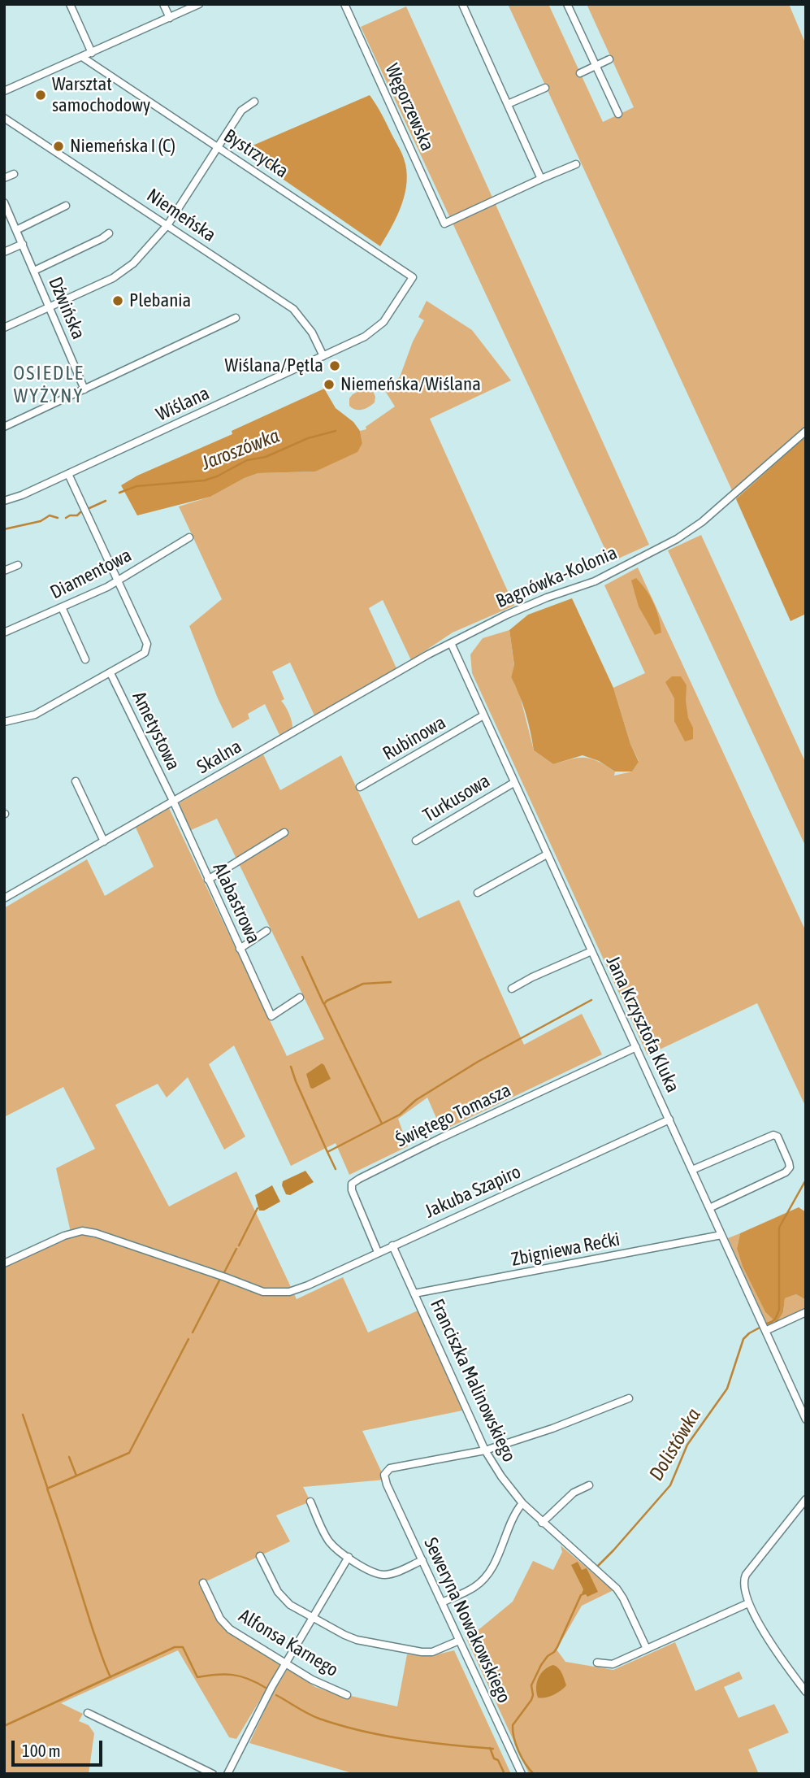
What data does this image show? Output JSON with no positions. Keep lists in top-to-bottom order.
{
  "streets": {
    "street": [
      "Węgorzewska",
      "Bystrzycka",
      "Niemeńska",
      "Dźwińska",
      "Wiślana",
      "Diamentowa",
      "Bagnówka-Kolonia",
      "Ametystowa",
      "Rubinowa",
      "Skalna",
      "Turkusowa",
      "Alabastrowa",
      "Jana Krzysztofa Kluka",
      "Świętego Tomasza",
      "Jakuba Szapiro",
      "Zbigniewa Rećki",
      "Franciszka Malinowskiego",
      "Seweryna Nowakowskiego",
      "Alfonsa Karnego"
    ]
  },
  "crossings": [
    ["Bystrzycka", "Wiślana"],
    ["Niemeńska", "Wiślana"],
    ["Bagnówka-Kolonia", "Skalna"],
    ["Bagnówka-Kolonia", "Jana Krzysztofa Kluka"],
    ["Ametystowa", "Skalna"],
    ["Ametystowa", "Alabastrowa"],
    ["Rubinowa", "Jana Krzysztofa Kluka"],
    ["Skalna", "Alabastrowa"],
    ["Skalna", "Jana Krzysztofa Kluka"],
    ["Turkusowa", "Jana Krzysztofa Kluka"],
    ["Jana Krzysztofa Kluka", "Świętego Tomasza"],
    ["Jana Krzysztofa Kluka", "Jakuba Szapiro"],
    ["Jana Krzysztofa Kluka", "Zbigniewa Rećki"],
    ["Świętego Tomasza", "Jakuba Szapiro"],
    ["Jakuba Szapiro", "Franciszka Malinowskiego"],
    ["Zbigniewa Rećki", "Franciszka Malinowskiego"],
    ["Franciszka Malinowskiego", "Seweryna Nowakowskiego"]
  ],
  "districts": ["OSIEDLE WYŻYNY"],
  "water": ["Jaroszówka", "Dolistówka"],
  "places": [
    "Warsztat samochodowy",
    "Niemeńska I (C)",
    "Plebania",
    "Wiślana/Pętla",
    "Niemeńska/Wiślana"
  ],
  "scale_bar": "100 m"
}
